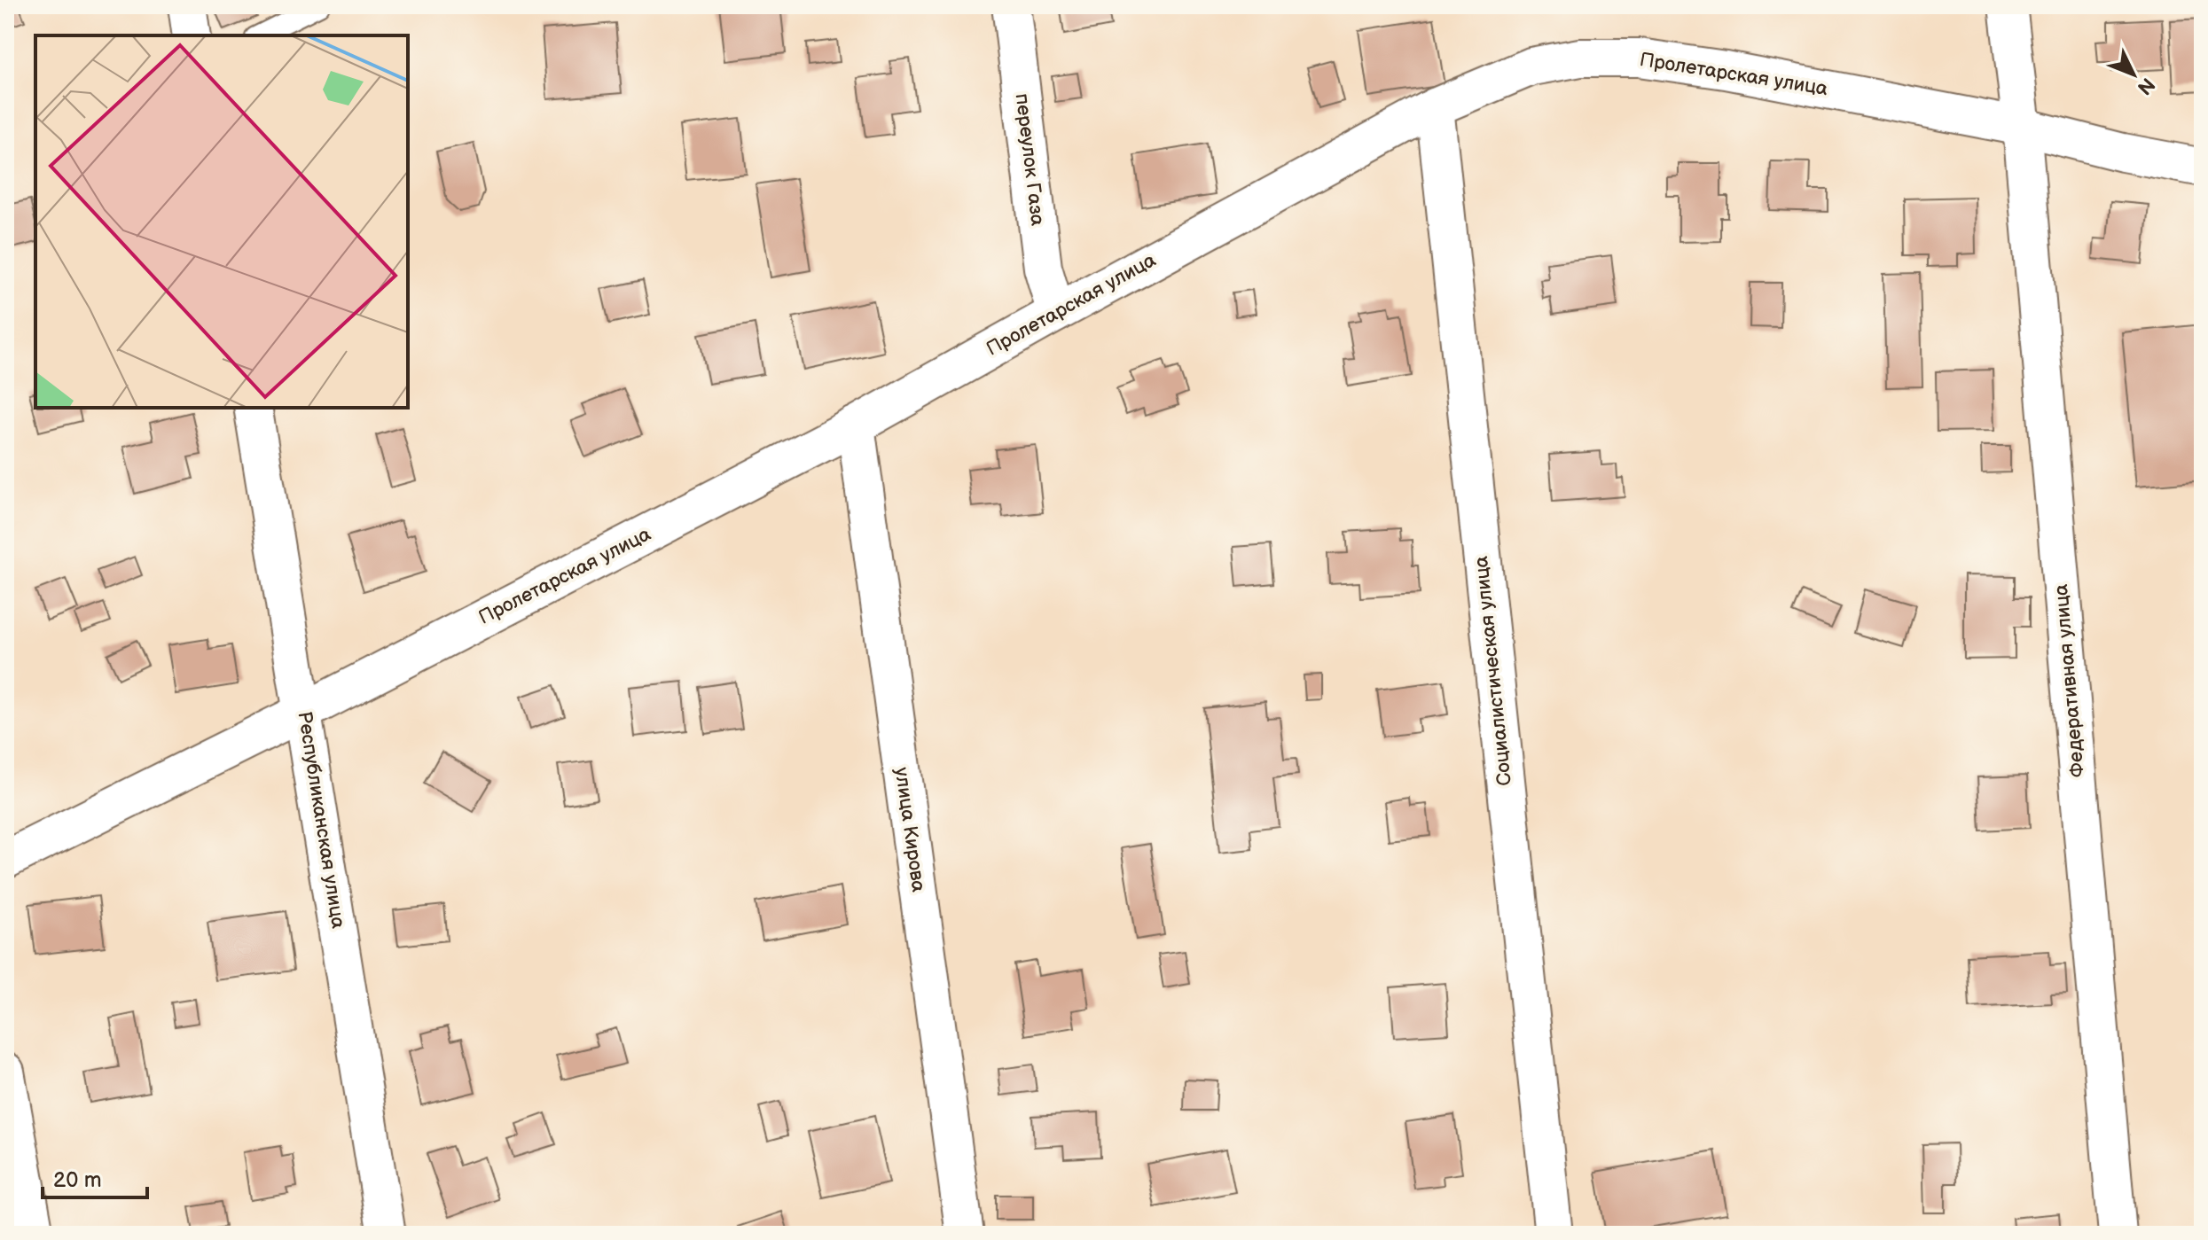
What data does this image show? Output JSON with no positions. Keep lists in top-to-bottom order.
{
  "streets": {
    "street": [
      "Пролетарская улица",
      "переулок Газа",
      "Социалистическая улица",
      "Федеративная улица",
      "Республиканская улица",
      "улица Кирова"
    ]
  },
  "crossings": [
    ["Пролетарская улица", "переулок Газа"],
    ["Пролетарская улица", "Социалистическая улица"],
    ["Пролетарская улица", "Федеративная улица"],
    ["Пролетарская улица", "Республиканская улица"],
    ["Пролетарская улица", "улица Кирова"]
  ],
  "scale_bar": "20 m",
  "north": "bottom right"
}
